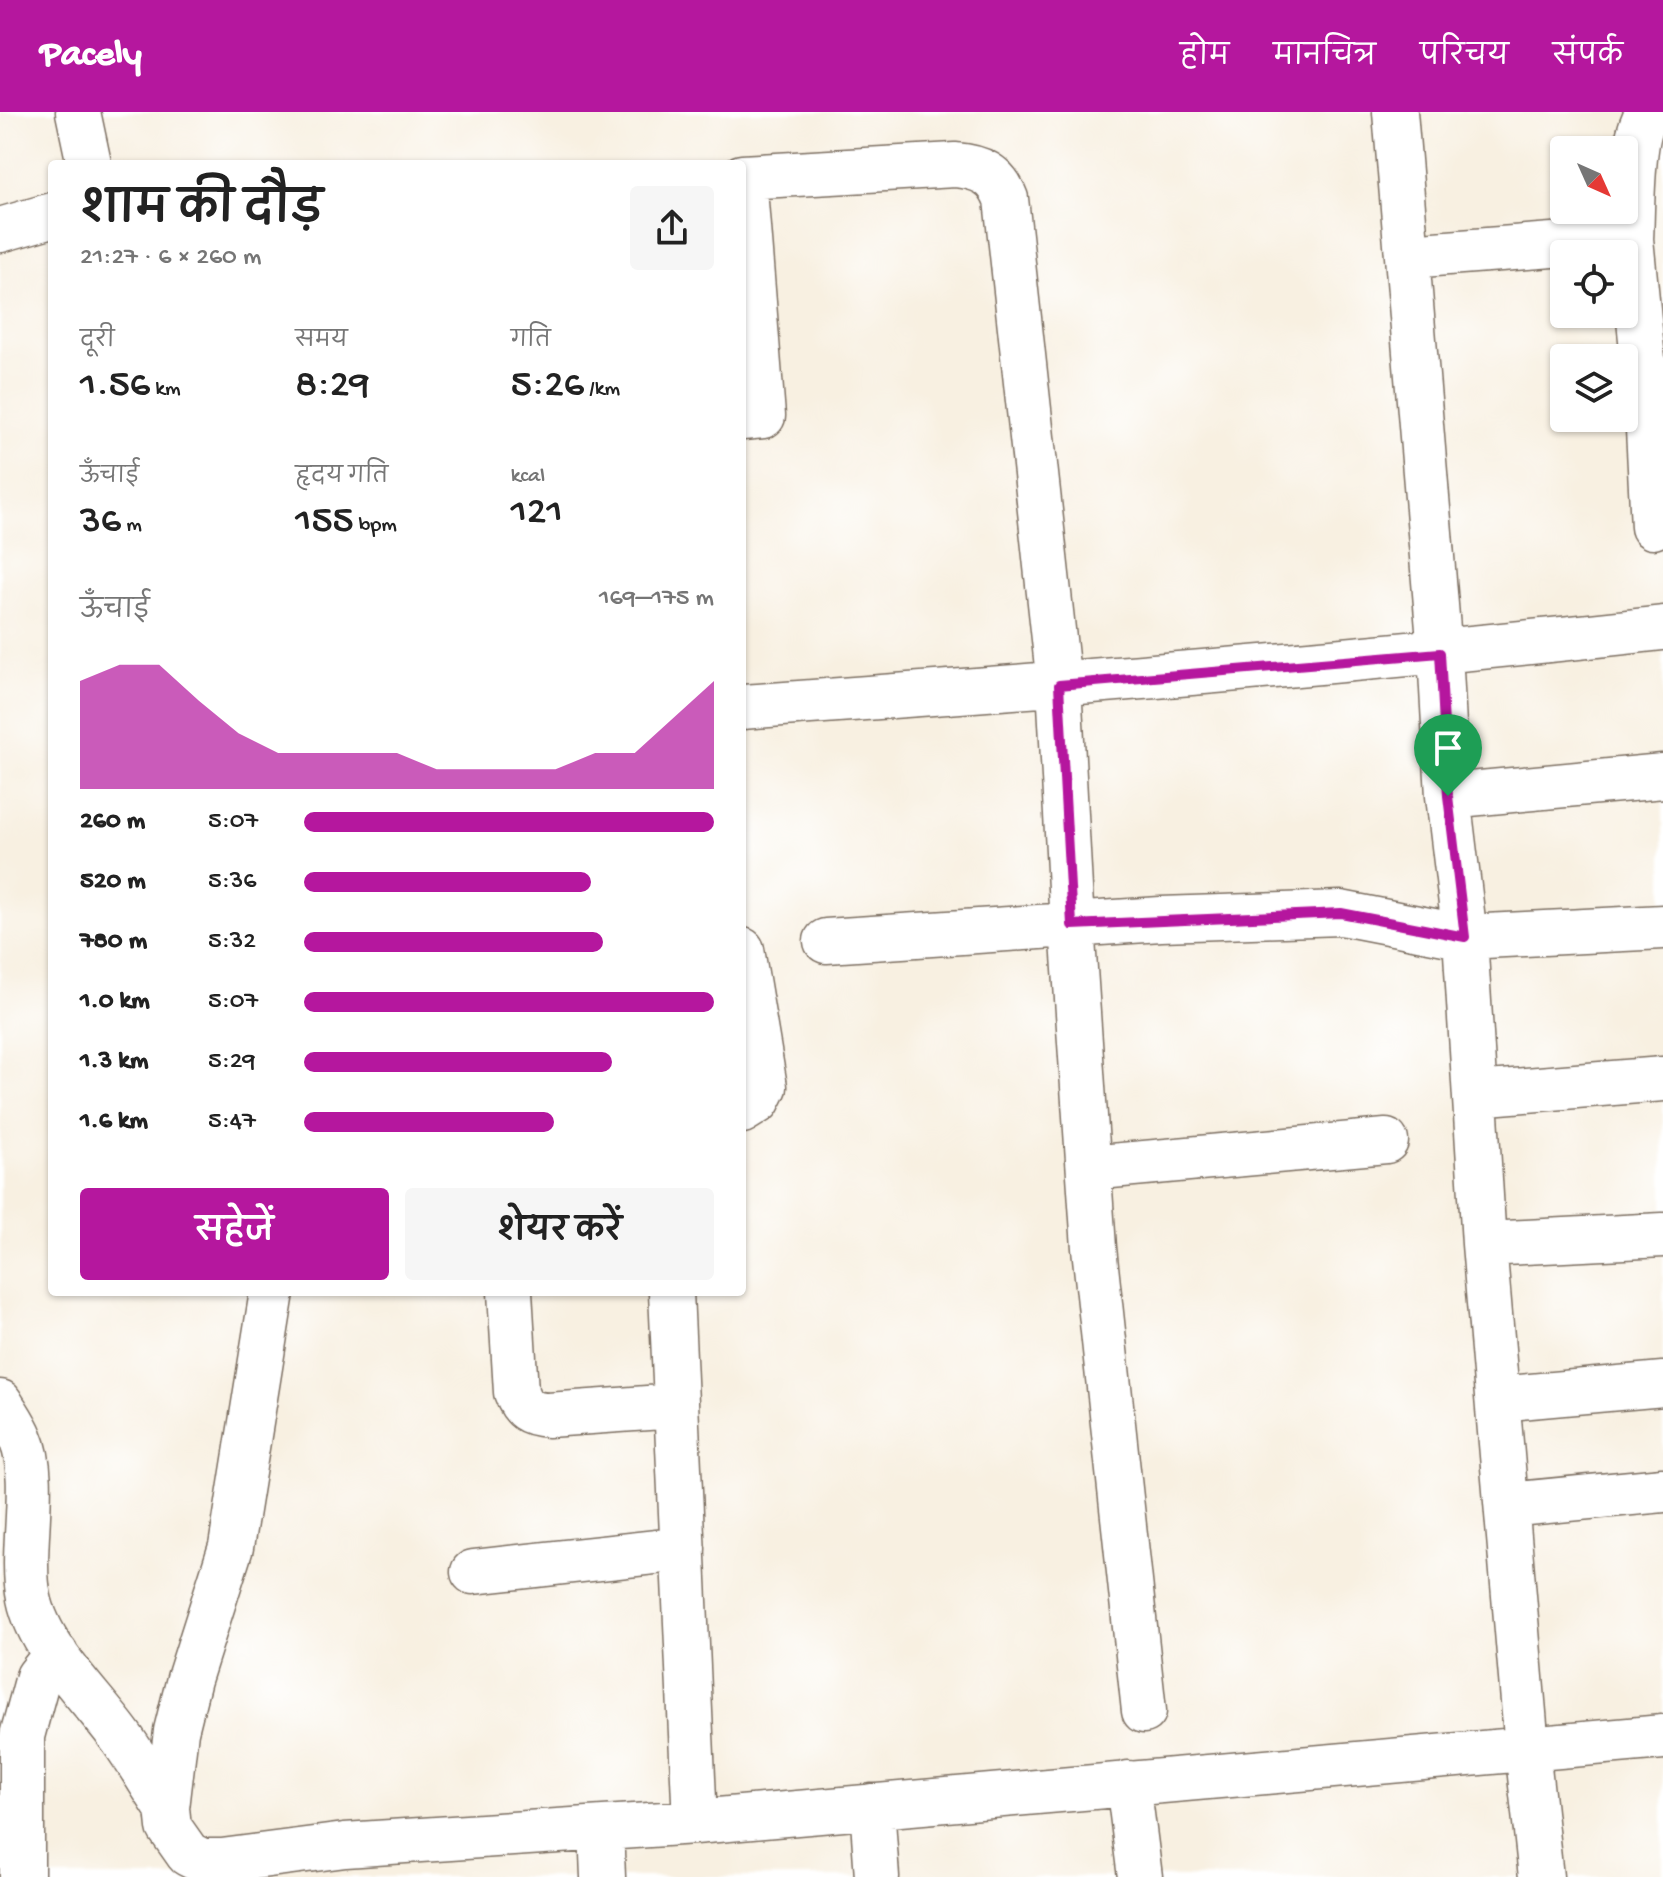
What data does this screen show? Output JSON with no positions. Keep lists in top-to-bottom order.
{
  "north": "bottom right",
  "page": {
    "header": "Pacely",
    "nav": [
      "होम",
      "मानचित्र",
      "परिचय",
      "संपर्क"
    ],
    "heading": ["शाम की दौड़", "21:27 · 6 × 260 m"],
    "stats": [
      ["दूरी", "1.56 km"],
      ["समय", "8:29"],
      ["गति", "5:26 /km"],
      ["ऊँचाई", "36 m"],
      ["हृदय गति", "155 bpm"],
      ["kcal", "121"]
    ],
    "chart": ["ऊँचाई", "169–175 m"],
    "list": [
      {
        "name": "260 m",
        "note": "5:07"
      },
      {
        "name": "520 m",
        "note": "5:36"
      },
      {
        "name": "780 m",
        "note": "5:32"
      },
      {
        "name": "1.0 km",
        "note": "5:07"
      },
      {
        "name": "1.3 km",
        "note": "5:29"
      },
      {
        "name": "1.6 km",
        "note": "5:47"
      }
    ],
    "buttons": ["सहेजें", "शेयर करें"]
  }
}
